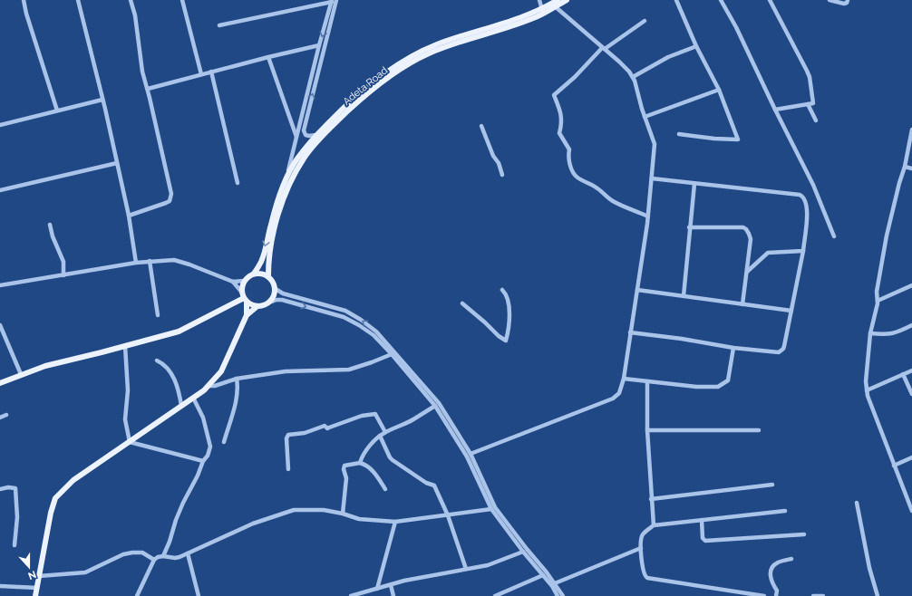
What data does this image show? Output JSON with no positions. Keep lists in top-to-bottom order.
{
  "streets": {
    "main road": ["Adeta Road"]
  },
  "north": "bottom"
}
